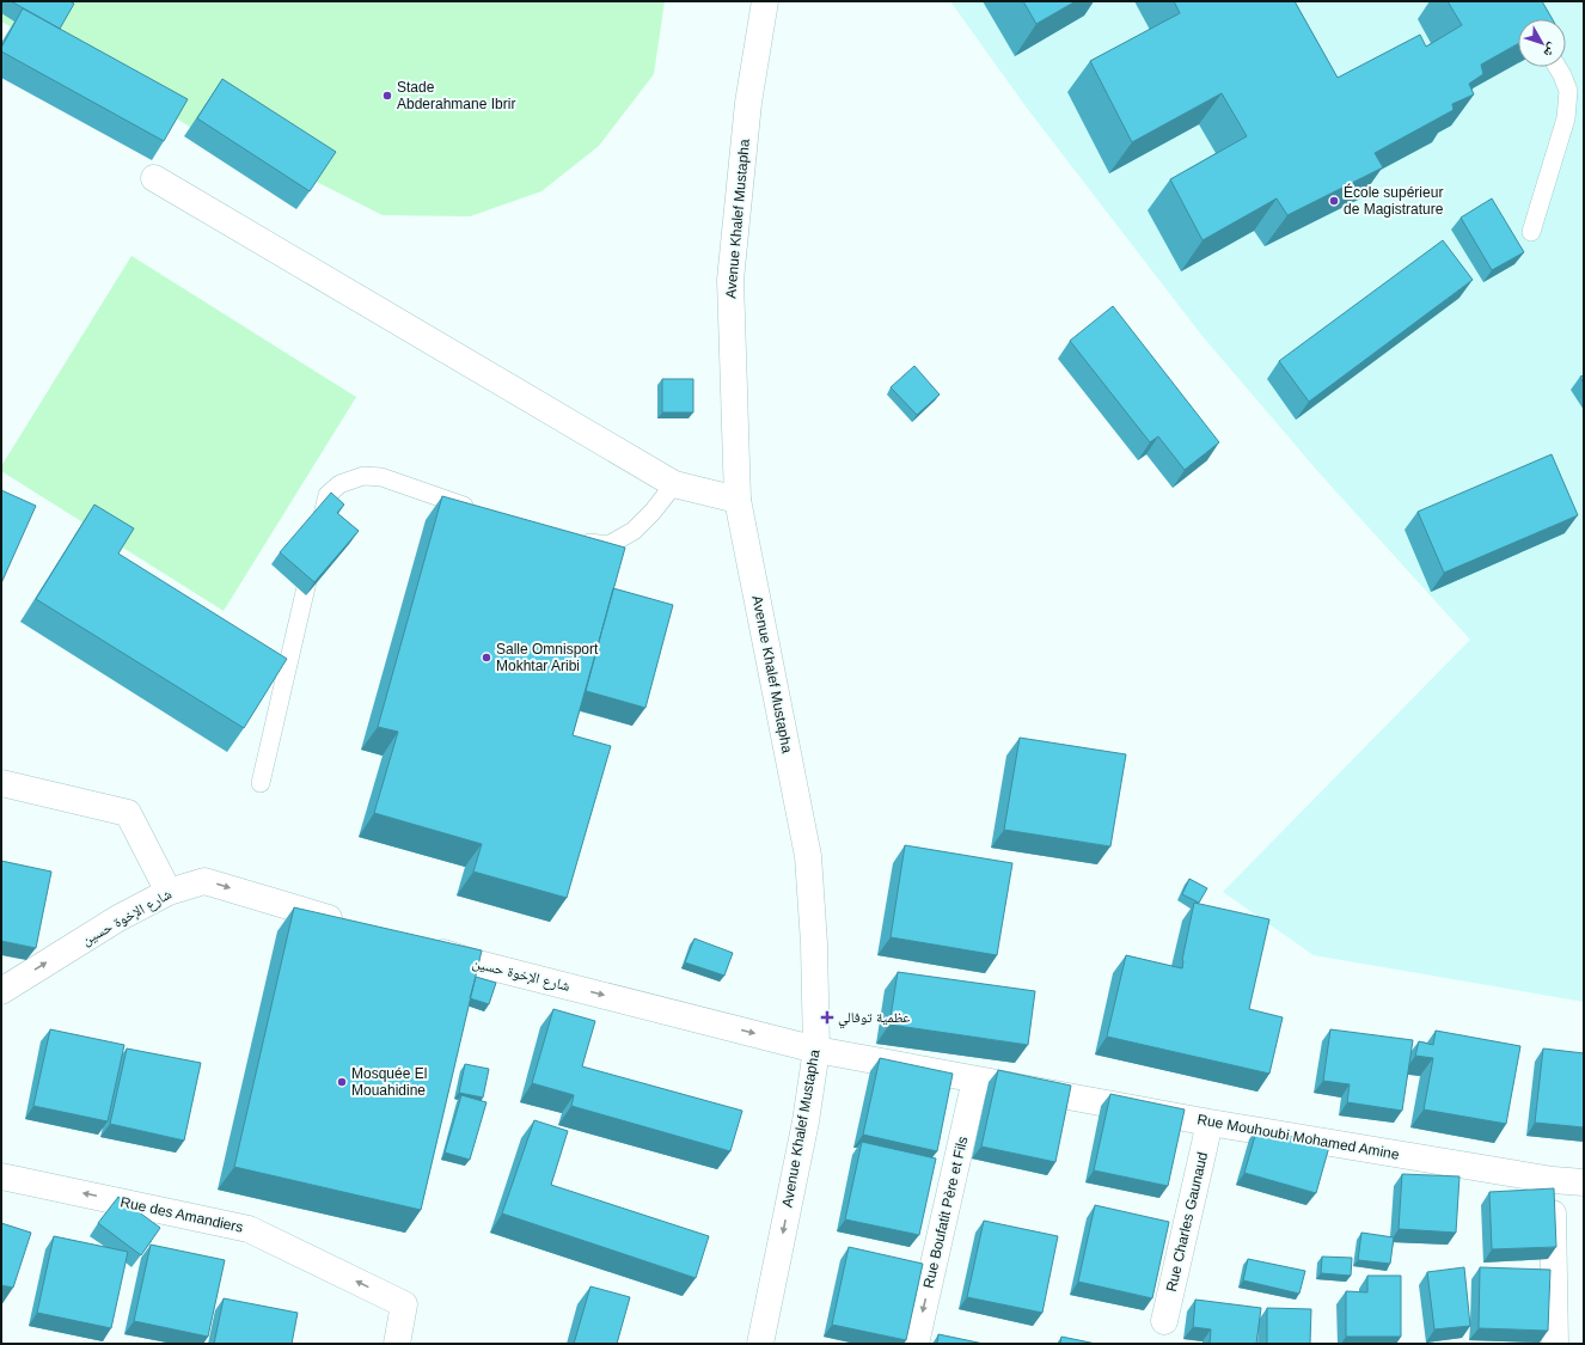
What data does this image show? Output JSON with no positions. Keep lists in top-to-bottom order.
{
  "streets": {
    "street": [
      "Avenue Khalef Mustapha",
      "شارع الإخوة حسين",
      "Rue Mouhoubi Mohamed Amine",
      "Rue Boufatit Père et Fils",
      "Rue des Amandiers",
      "Rue Charles Gaunaud"
    ]
  },
  "crossings": [
    ["Avenue Khalef Mustapha", "شارع الإخوة حسين"],
    ["Avenue Khalef Mustapha", "Rue Mouhoubi Mohamed Amine"],
    ["شارع الإخوة حسين", "Rue Mouhoubi Mohamed Amine"],
    ["Rue Mouhoubi Mohamed Amine", "Rue Boufatit Père et Fils"],
    ["Rue Mouhoubi Mohamed Amine", "Rue Charles Gaunaud"]
  ],
  "one_way": ["شارع الإخوة حسين", "Rue Boufatit Père et Fils", "Rue des Amandiers"],
  "places": {
    "other": [
      "Stade Abderahmane Ibrir",
      "École supérieur de Magistrature",
      "Salle Omnisport Mokhtar Aribi",
      "Mosquée El Mouahidine"
    ],
    "health": ["عظمية توفالي"]
  },
  "north": "bottom right"
}
